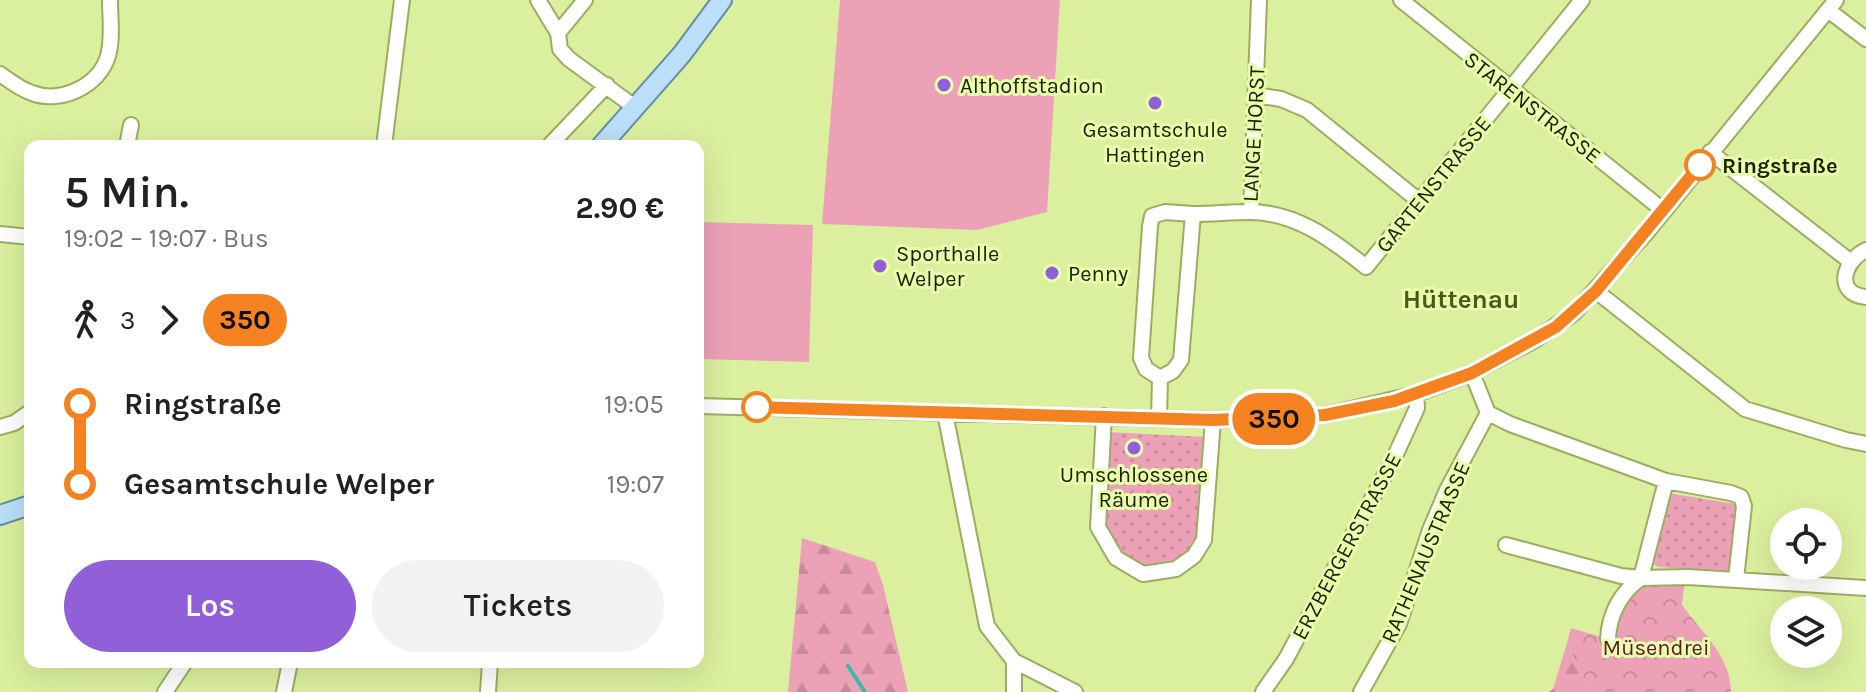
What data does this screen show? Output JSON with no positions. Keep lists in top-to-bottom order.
{
  "streets": {
    "street": [
      "STARENSTRASSE",
      "LANGE HORST",
      "GARTENSTRASSE",
      "ERZBERGERSTRASSE",
      "RATHENAUSTRASSE"
    ]
  },
  "crossings": [
    ["STARENSTRASSE", "GARTENSTRASSE"],
    ["LANGE HORST", "GARTENSTRASSE"]
  ],
  "districts": ["Hüttenau"],
  "parks": ["Müsendrei"],
  "places": [
    "Althoffstadion",
    "Gesamtschule Hattingen",
    "Ringstraße",
    "Sporthalle Welper",
    "Penny",
    "Umschlossene Räume"
  ],
  "lines": ["bus line 350"],
  "page": {
    "on_map": "350",
    "heading": ["5 Min.", "19:02 – 19:07 · Bus", "2.90 €"],
    "legs": ["3", "350"],
    "list": [
      {
        "name": "Ringstraße",
        "value": "19:05"
      },
      {
        "name": "Gesamtschule Welper",
        "value": "19:07"
      }
    ],
    "buttons": ["Los", "Tickets"]
  }
}
